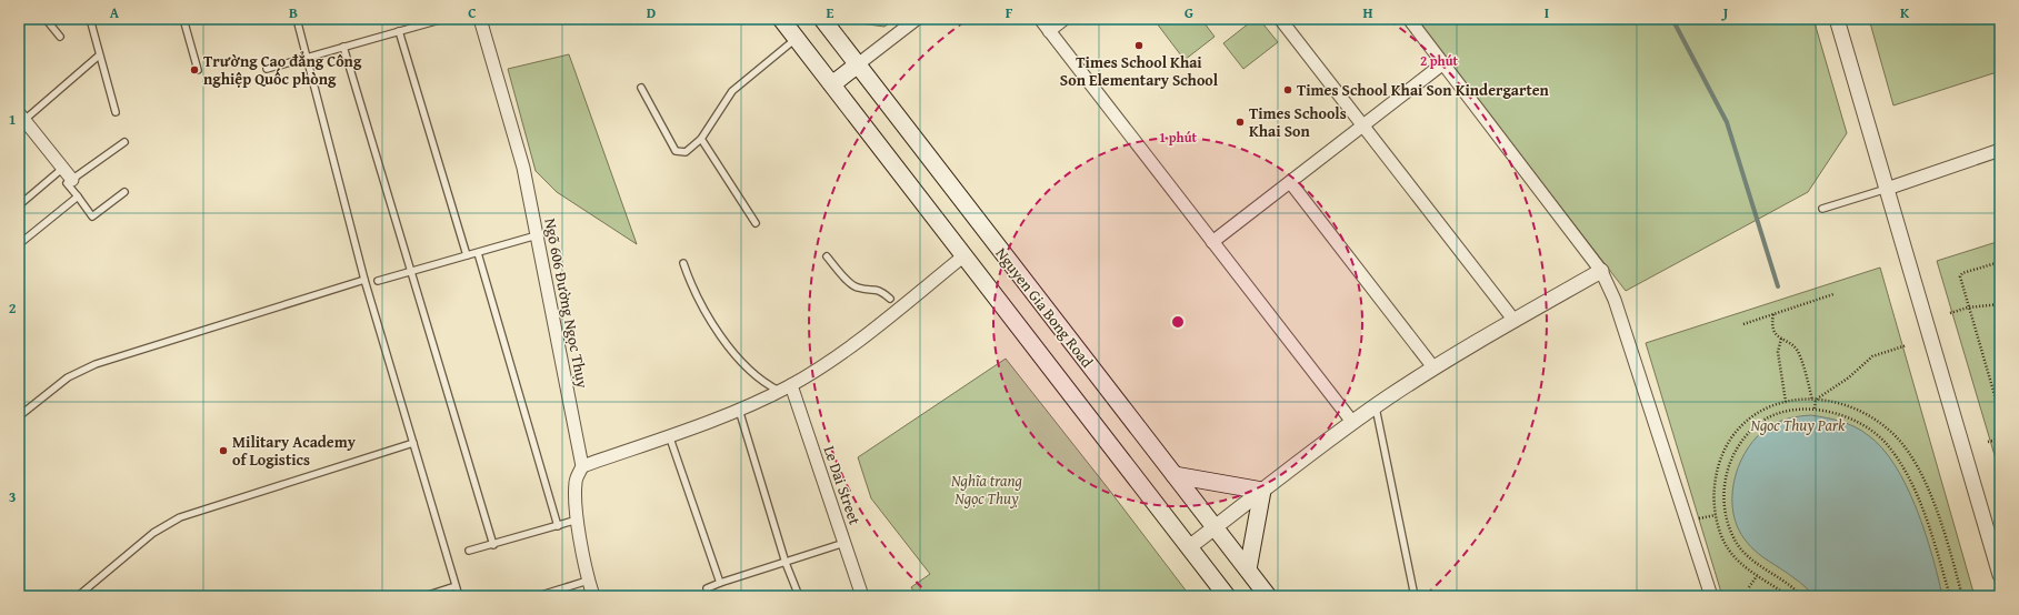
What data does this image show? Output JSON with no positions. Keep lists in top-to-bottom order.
{
  "streets": {
    "main road": ["Nguyen Gia Bong Road"],
    "street": ["Ngõ 606 Đường Ngọc Thụy", "Le Dai Street"]
  },
  "parks": ["Ngoc Thuy Park", "Nghĩa trang Ngọc Thuỵ"],
  "places": [
    "Times School Khai Son Elementary School",
    "Trường Cao đẳng Công nghiệp Quốc phòng",
    "Times School Khai Son Kindergarten",
    "Times Schools Khai Son",
    "Military Academy of Logistics"
  ],
  "grid": {
    "columns": [
      "A",
      "B",
      "C",
      "D",
      "E",
      "F",
      "G",
      "H",
      "I",
      "J",
      "K"
    ],
    "rows": ["1", "2", "3"]
  },
  "rings": ["2 phút", "1 phút"]
}
